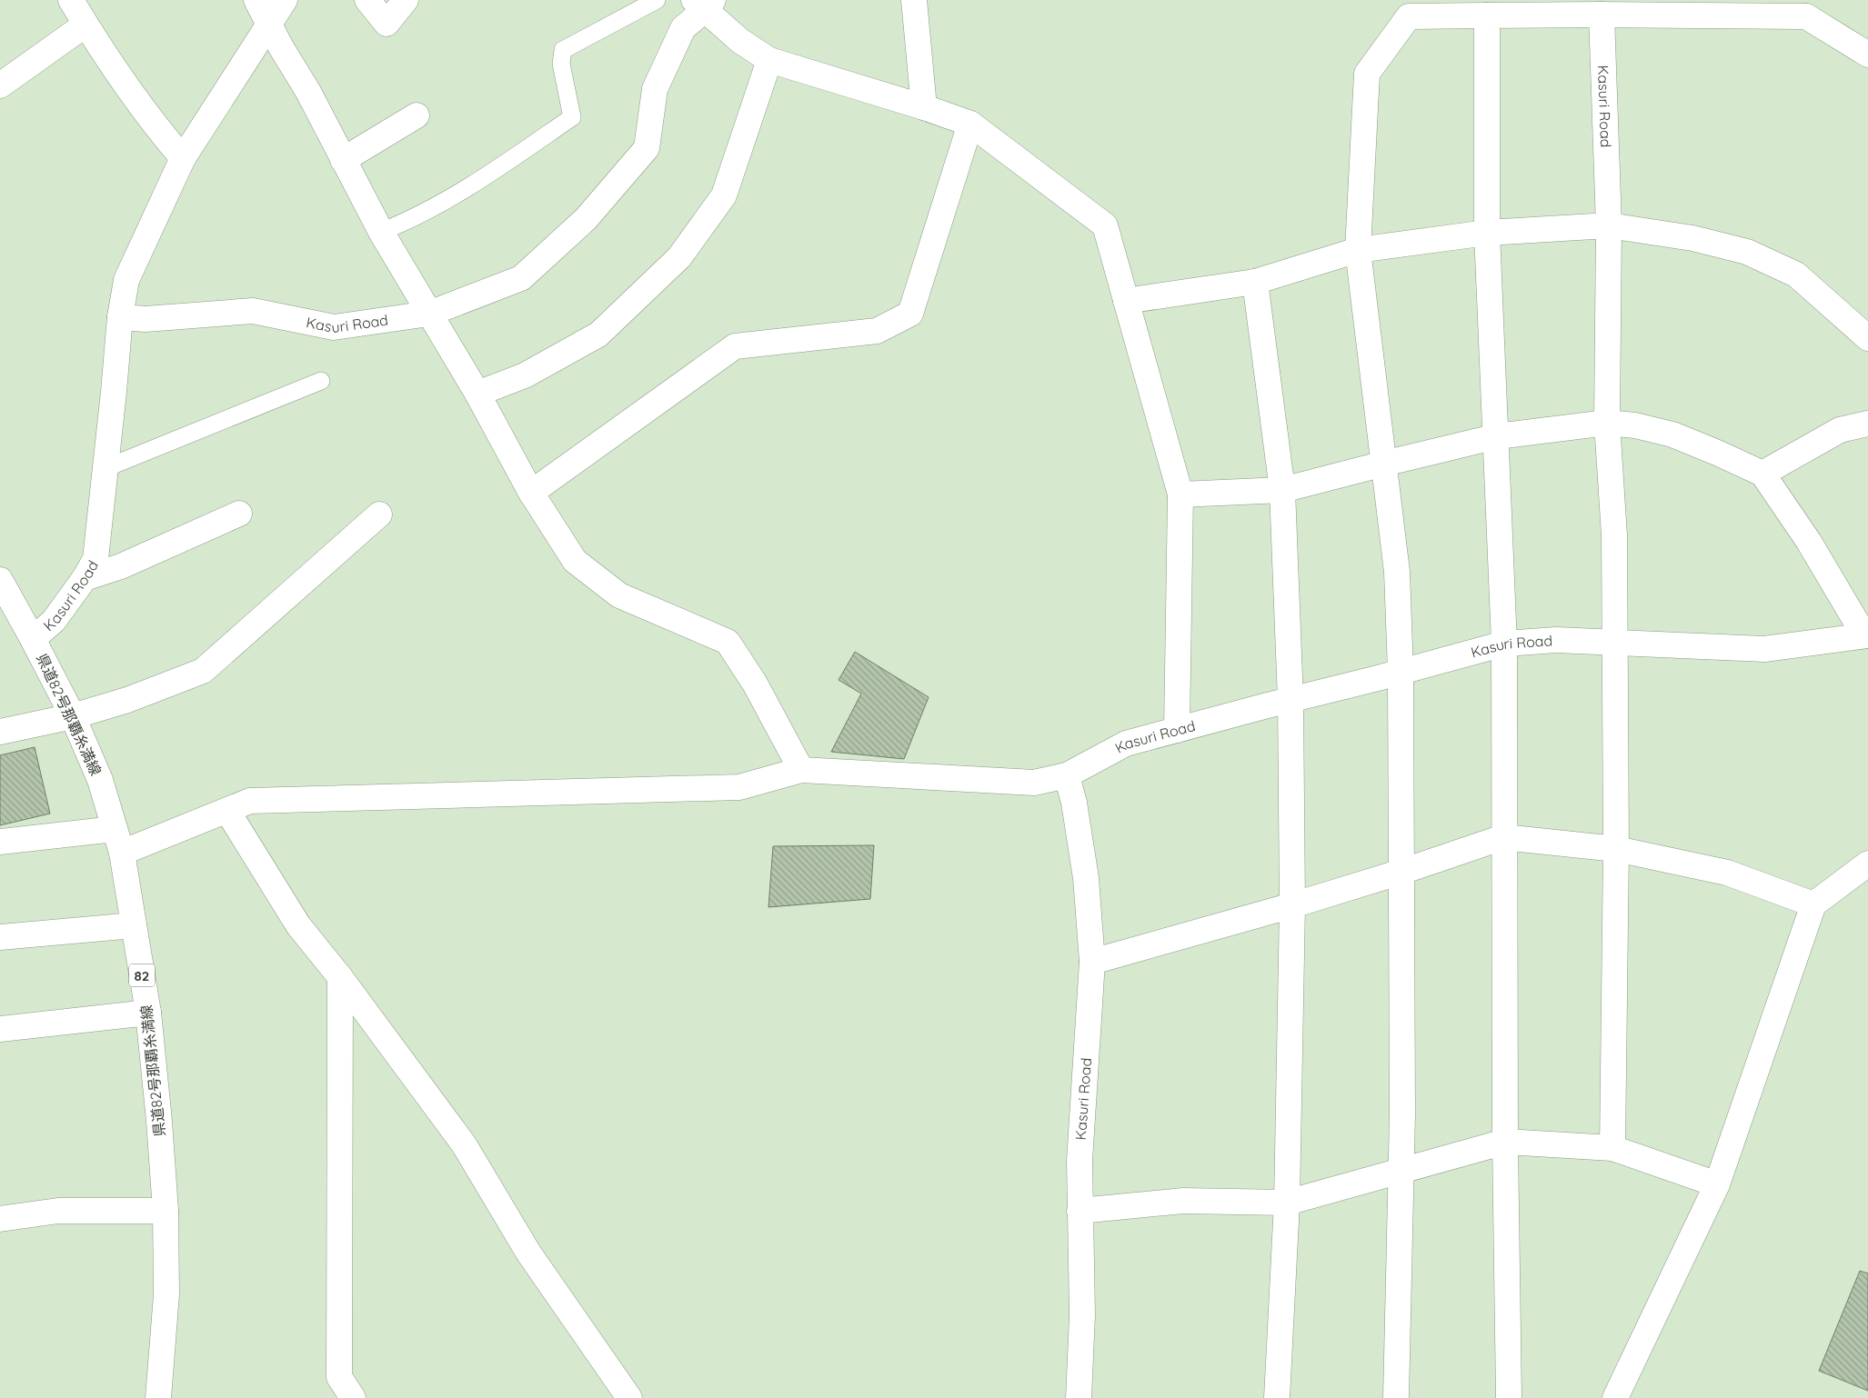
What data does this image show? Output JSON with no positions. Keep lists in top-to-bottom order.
{
  "streets": {
    "street": ["Kasuri Road", "県道82号那覇糸満線", "82"]
  },
  "crossings": [
    ["Kasuri Road", "県道82号那覇糸満線"]
  ]
}
